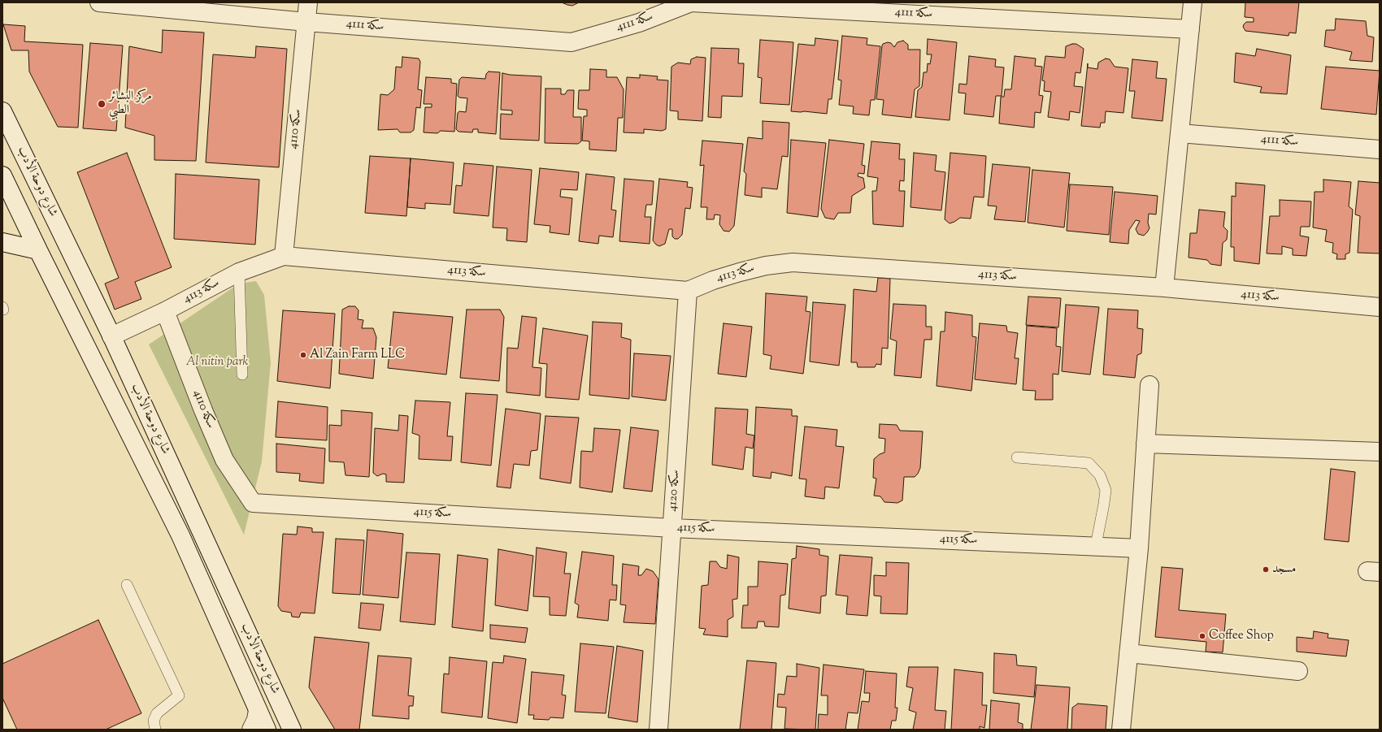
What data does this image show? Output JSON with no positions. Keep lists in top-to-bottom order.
{
  "streets": {
    "street": [
      "سكة 4111",
      "سكة 4110",
      "شارع دوحة الأدب",
      "سكة 4113",
      "سكة 4120",
      "سكة 4115"
    ]
  },
  "crossings": [
    ["سكة 4111", "سكة 4110"],
    ["سكة 4110", "سكة 4113"],
    ["سكة 4110", "سكة 4115"],
    ["شارع دوحة الأدب", "سكة 4113"],
    ["سكة 4113", "سكة 4120"],
    ["سكة 4120", "سكة 4115"]
  ],
  "parks": ["Al nitin park"],
  "places": [
    "مركز البشائر الطبي",
    "Al Zain Farm LLC",
    "مسجد",
    "Coffee Shop"
  ]
}
